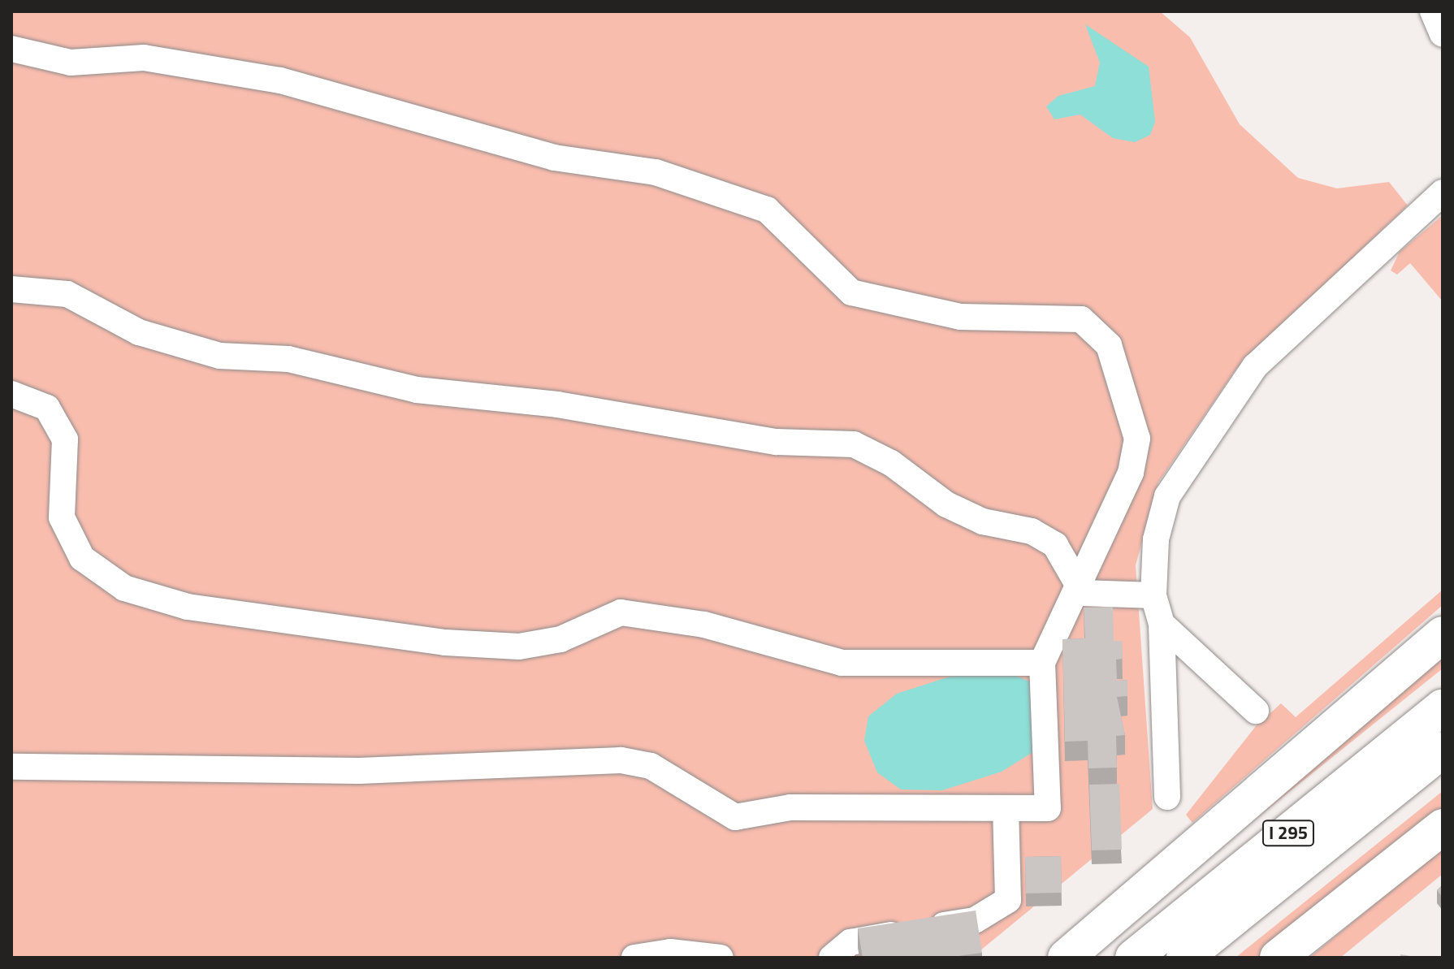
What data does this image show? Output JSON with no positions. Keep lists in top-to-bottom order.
{
  "streets": {
    "highway": ["I 295"]
  }
}
